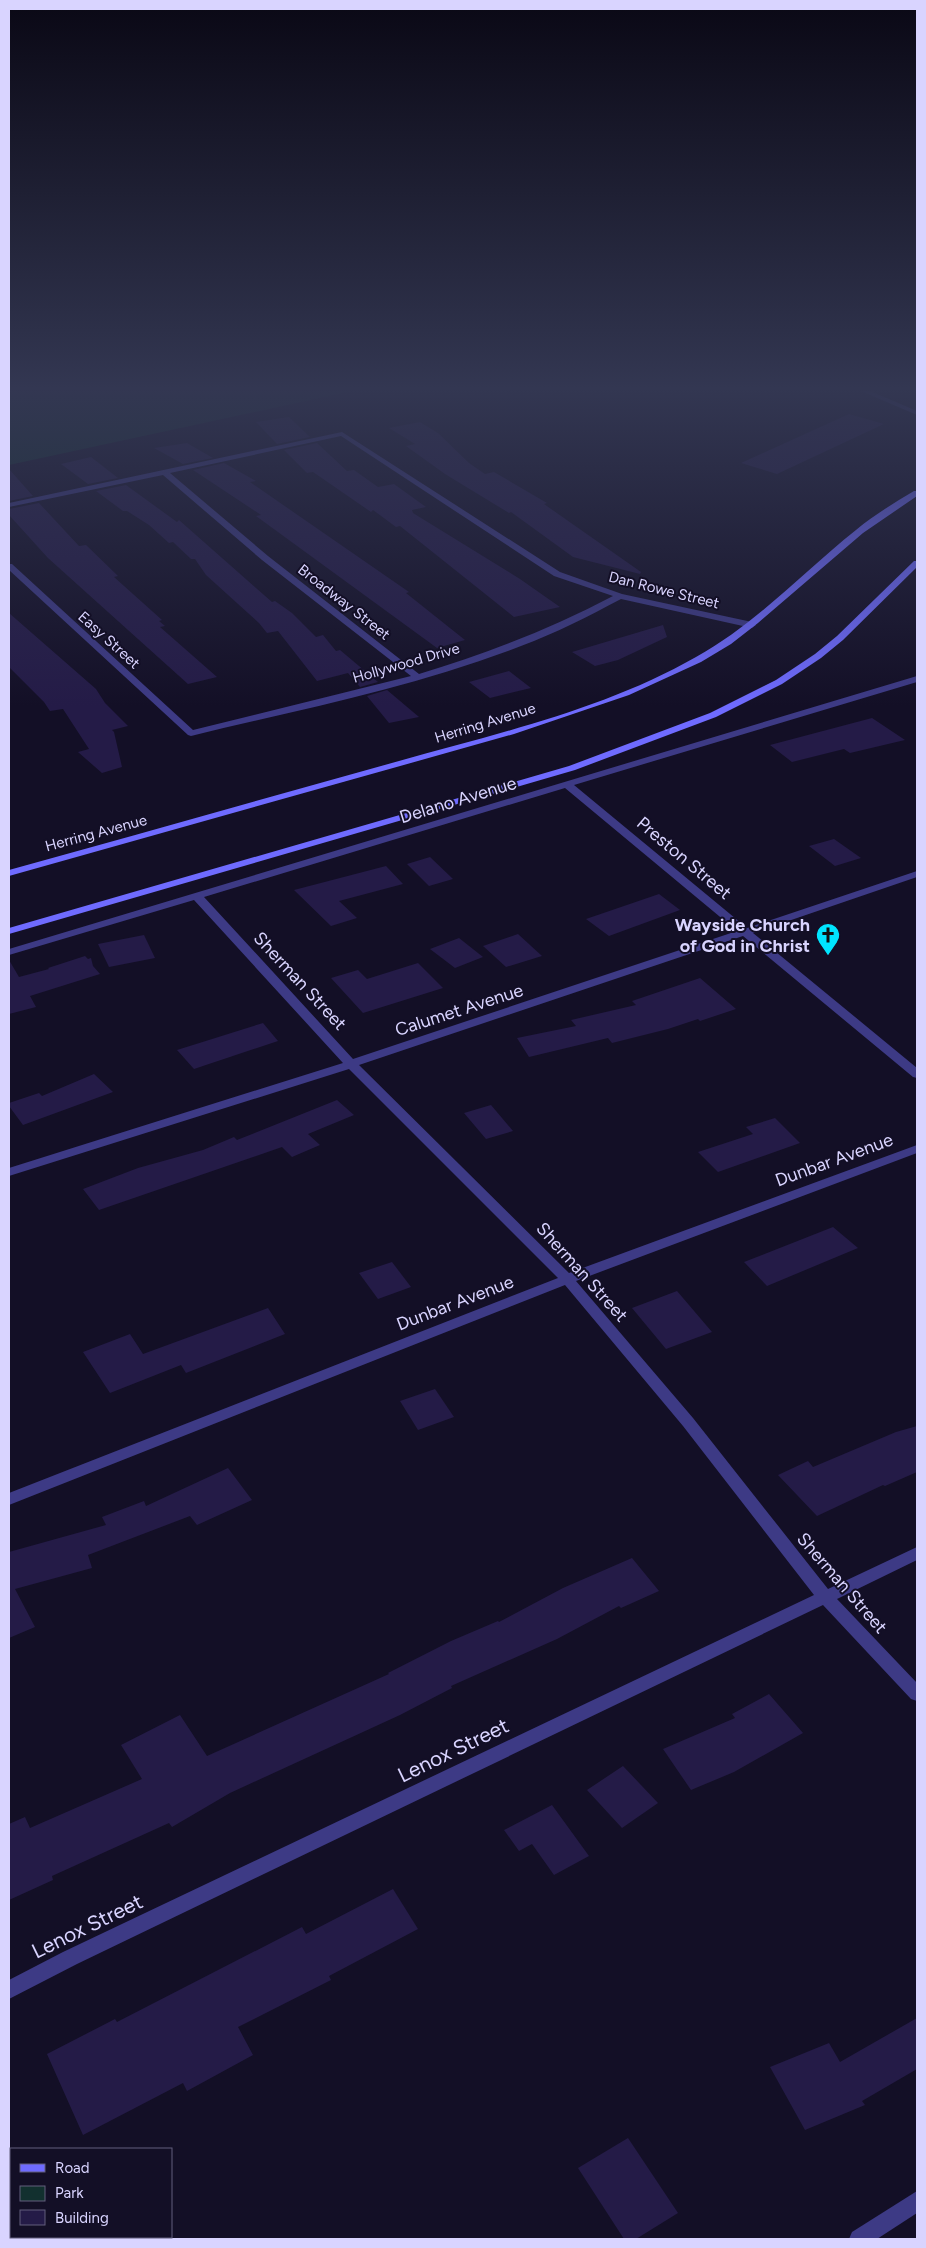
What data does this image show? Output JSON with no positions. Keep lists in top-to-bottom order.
{
  "streets": {
    "main road": ["Herring Avenue"],
    "street": [
      "Dan Rowe Street",
      "Broadway Street",
      "Easy Street",
      "Hollywood Drive",
      "Delano Avenue",
      "Preston Street",
      "Sherman Street",
      "Calumet Avenue",
      "Dunbar Avenue",
      "Lenox Street"
    ]
  },
  "crossings": [
    ["Dan Rowe Street", "Hollywood Drive"],
    ["Dan Rowe Street", "Herring Avenue"],
    ["Broadway Street", "Hollywood Drive"],
    ["Easy Street", "Hollywood Drive"],
    ["Delano Avenue", "Preston Street"],
    ["Delano Avenue", "Sherman Street"],
    ["Preston Street", "Calumet Avenue"],
    ["Sherman Street", "Calumet Avenue"],
    ["Sherman Street", "Dunbar Avenue"],
    ["Sherman Street", "Lenox Street"]
  ],
  "places": {
    "church": ["Wayside Church of God in Christ"]
  },
  "legend": ["Road", "Park", "Building"]
}
